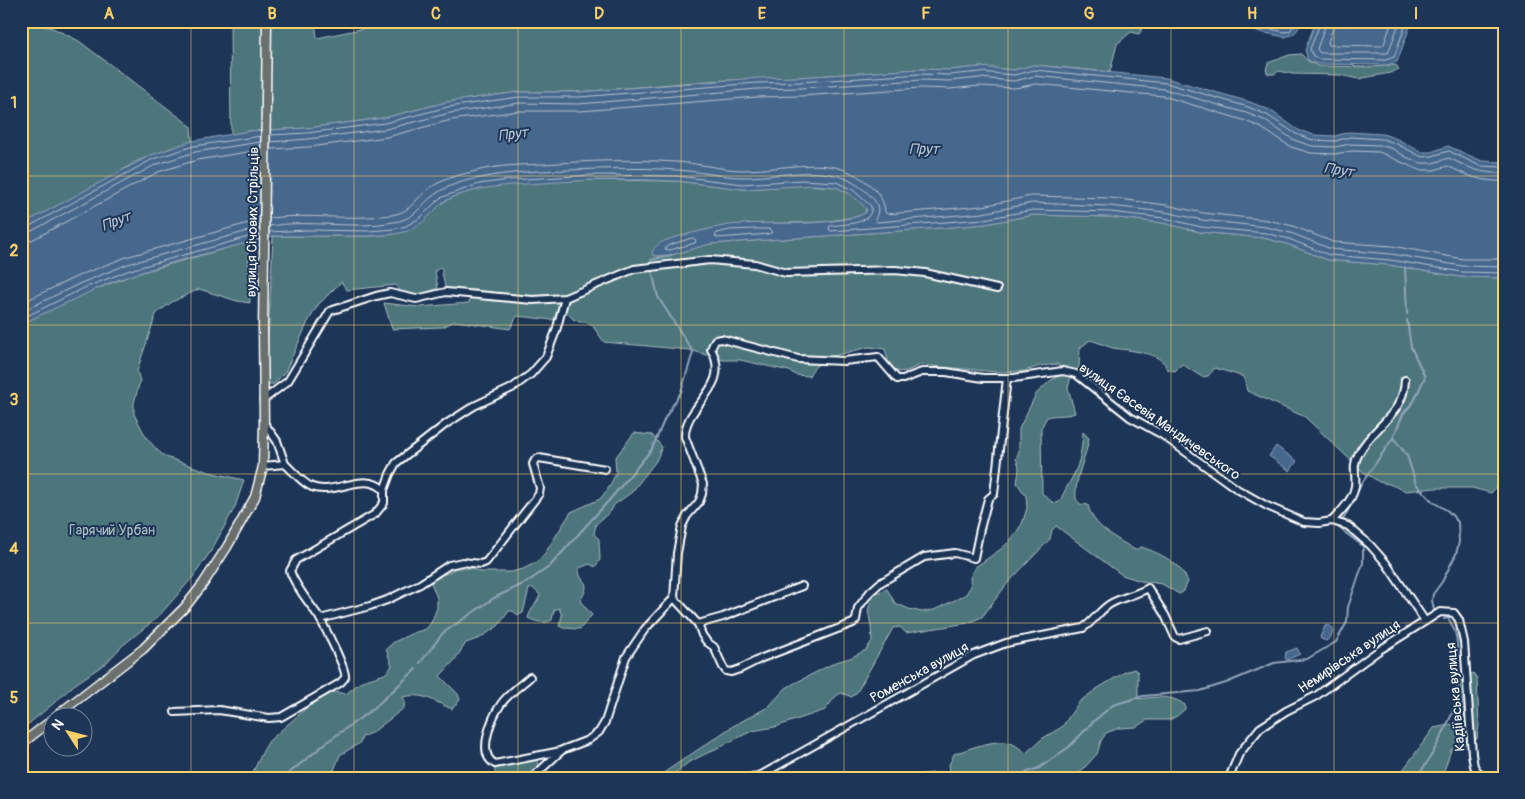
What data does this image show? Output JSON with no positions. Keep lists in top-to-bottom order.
{
  "streets": {
    "main road": ["вулиця Січових Стрільців"],
    "street": [
      "вулиця Євсевія Мандичевського",
      "Немирівська вулиця",
      "Роменська вулиця",
      "Кадіївська вулиця"
    ]
  },
  "crossings": [
    ["вулиця Євсевія Мандичевського", "Немирівська вулиця"],
    ["Немирівська вулиця", "Кадіївська вулиця"]
  ],
  "water": ["Прут"],
  "parks": ["Гарячий Урбан"],
  "north": "top left",
  "grid": {
    "columns": [
      "A",
      "B",
      "C",
      "D",
      "E",
      "F",
      "G",
      "H",
      "I"
    ],
    "rows": [
      "1",
      "2",
      "3",
      "4",
      "5"
    ]
  }
}
